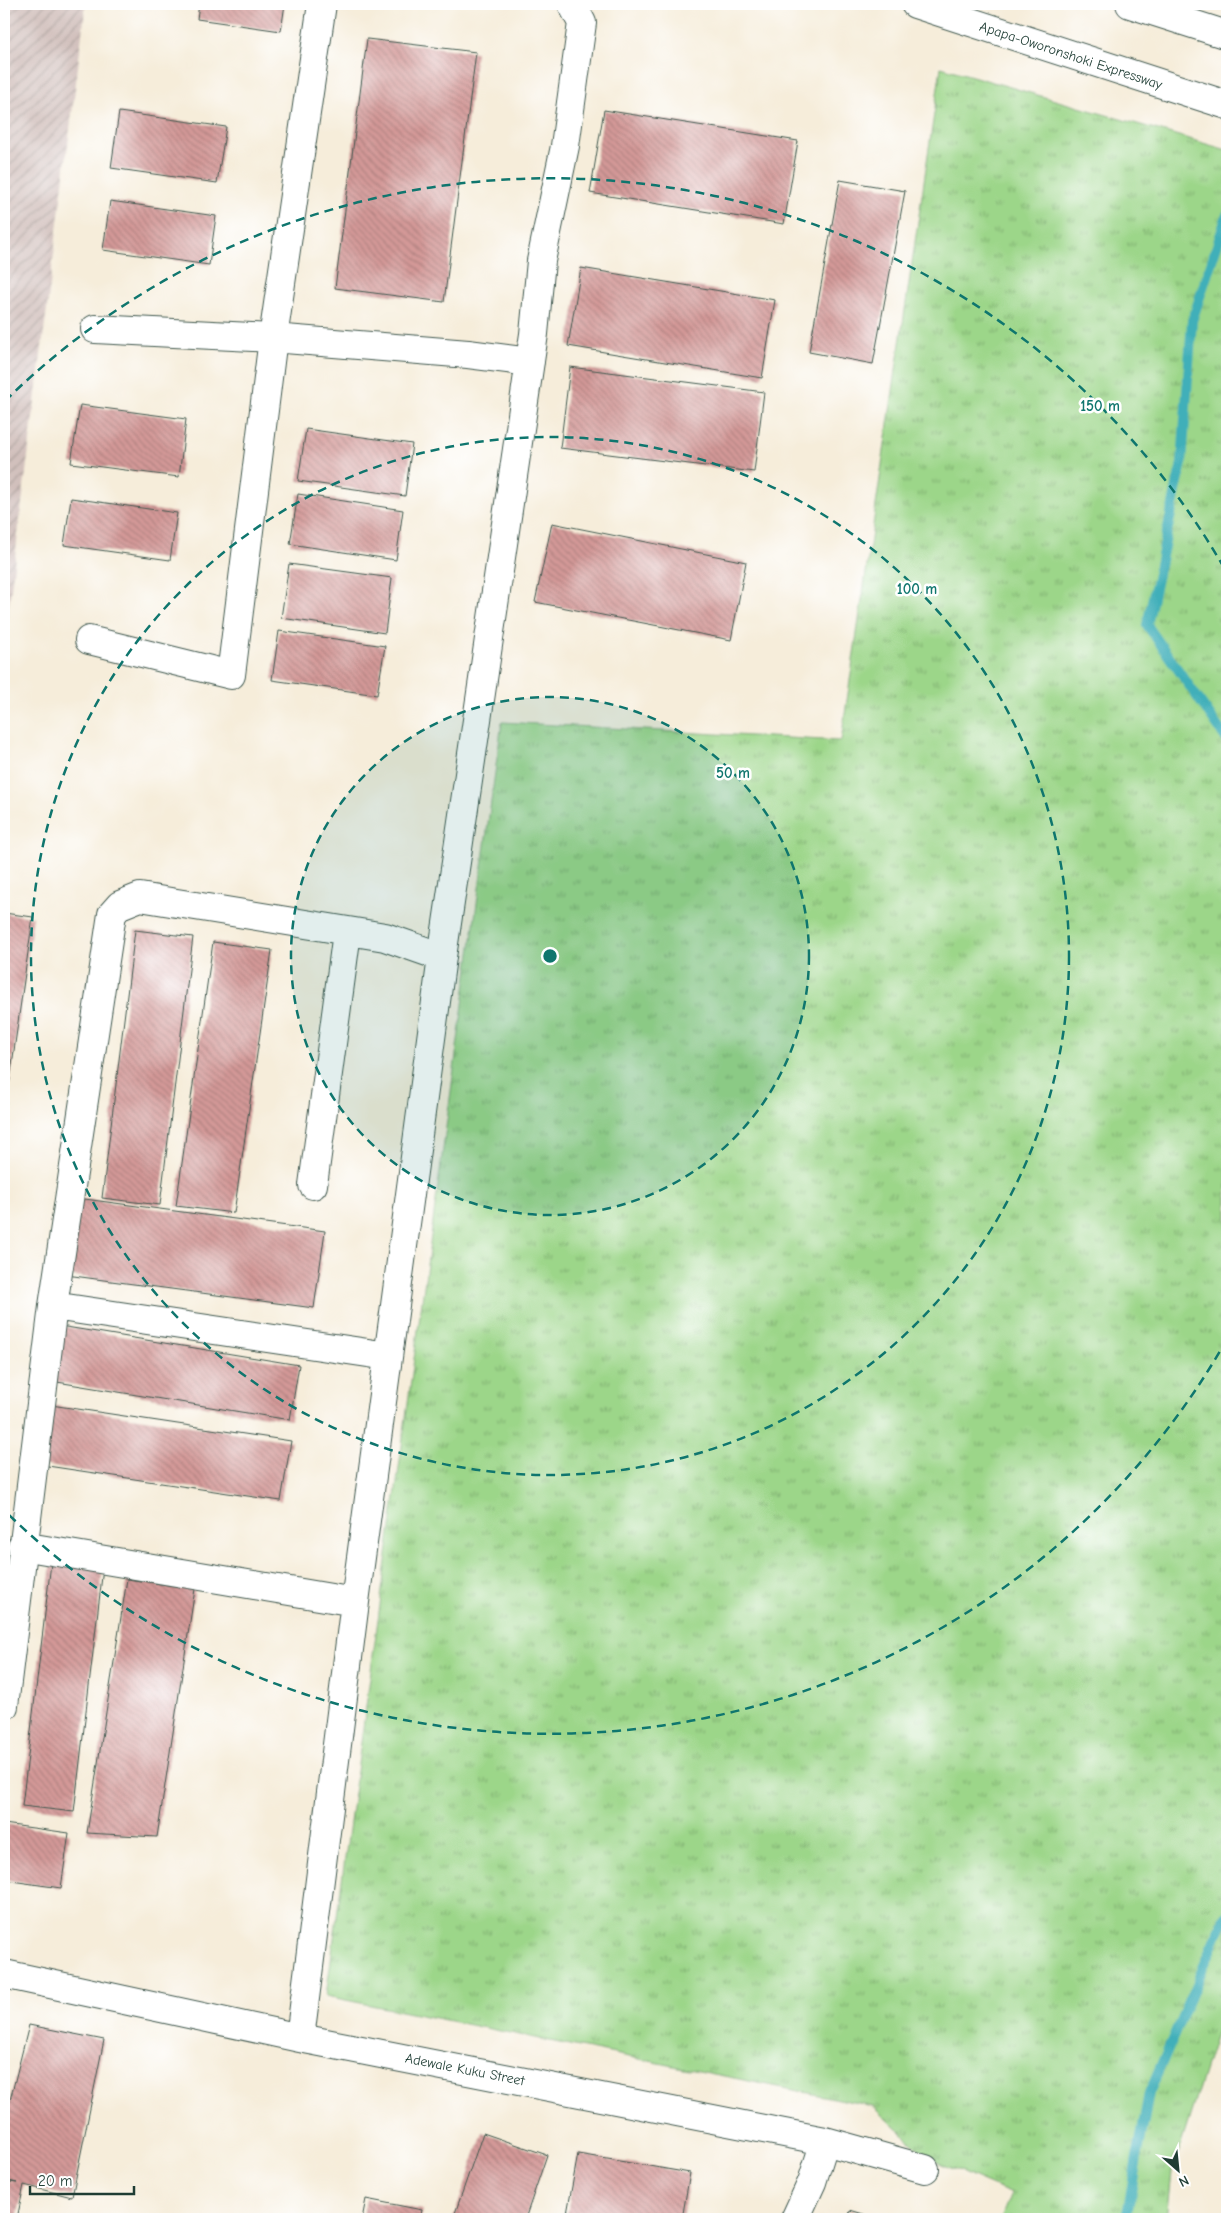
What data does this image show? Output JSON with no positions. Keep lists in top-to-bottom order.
{
  "streets": {
    "main road": ["Apapa-Oworonshoki Expressway", "Adewale Kuku Street"]
  },
  "scale_bar": "20 m",
  "north": "bottom right",
  "rings": ["150 m", "100 m", "50 m"]
}
